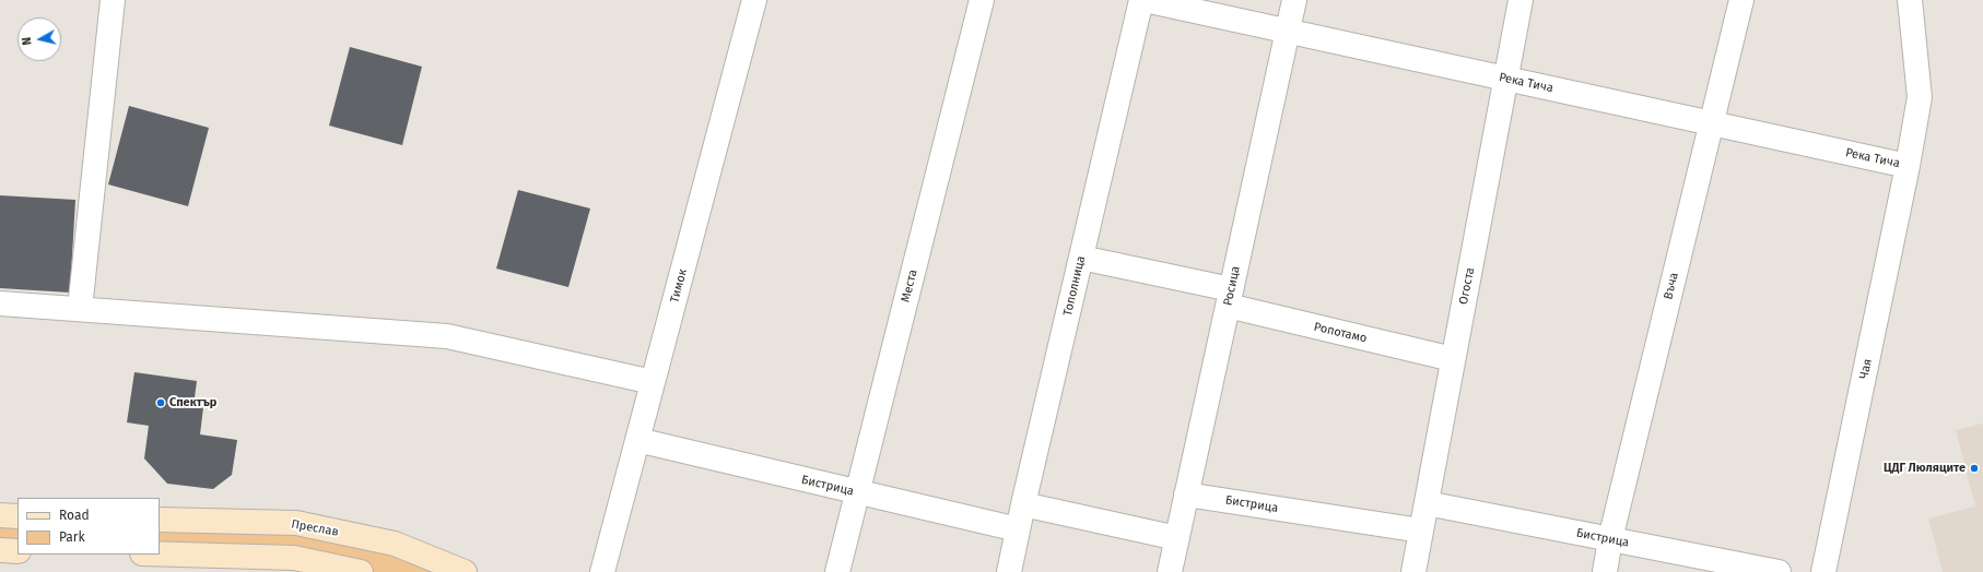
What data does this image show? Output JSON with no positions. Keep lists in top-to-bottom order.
{
  "streets": {
    "main road": ["Преслав"],
    "street": [
      "Река Тича",
      "Тимок",
      "Места",
      "Тополница",
      "Росица",
      "Огоста",
      "Въча",
      "Ропотамо",
      "Чая",
      "Бистрица"
    ]
  },
  "crossings": [
    ["Река Тича", "Росица"],
    ["Река Тича", "Огоста"],
    ["Река Тича", "Въча"],
    ["Река Тича", "Чая"],
    ["Тимок", "Бистрица"],
    ["Места", "Бистрица"],
    ["Тополница", "Ропотамо"],
    ["Тополница", "Бистрица"],
    ["Росица", "Ропотамо"],
    ["Росица", "Бистрица"],
    ["Огоста", "Ропотамо"],
    ["Огоста", "Бистрица"],
    ["Въча", "Бистрица"]
  ],
  "places": ["Спектър", "ЦДГ Люляците"],
  "legend": ["Road", "Park"],
  "north": "left"
}
